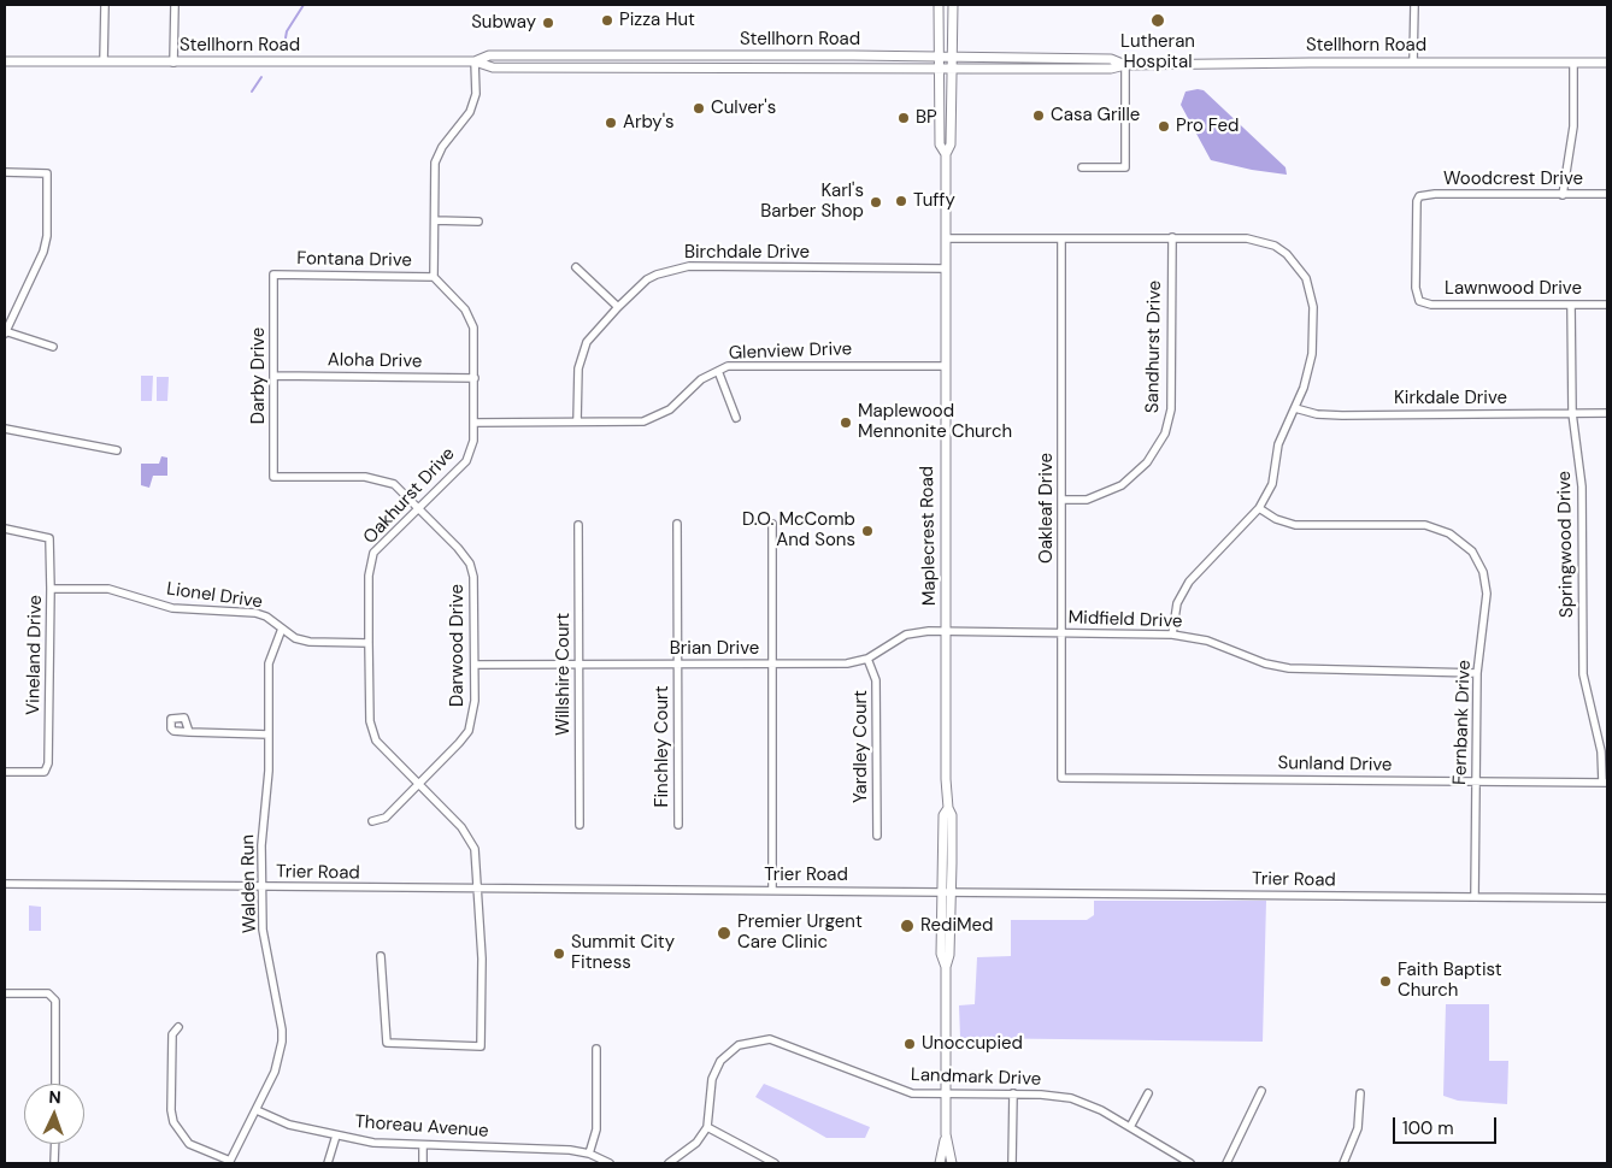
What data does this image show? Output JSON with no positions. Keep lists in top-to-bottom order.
{
  "streets": {
    "main road": ["Stellhorn Road", "Maplecrest Road"],
    "street": [
      "Woodcrest Drive",
      "Birchdale Drive",
      "Fontana Drive",
      "Lawnwood Drive",
      "Sandhurst Drive",
      "Glenview Drive",
      "Aloha Drive",
      "Darby Drive",
      "Kirkdale Drive",
      "Oakhurst Drive",
      "Oakleaf Drive",
      "Springwood Drive",
      "Lionel Drive",
      "Midfield Drive",
      "Darwood Drive",
      "Brian Drive",
      "Vineland Drive",
      "Willshire Court",
      "Fernbank Drive",
      "Finchley Court",
      "Yardley Court",
      "Sunland Drive",
      "Trier Road",
      "Walden Run",
      "Landmark Drive",
      "Thoreau Avenue"
    ]
  },
  "crossings": [
    ["Stellhorn Road", "Maplecrest Road"],
    ["Woodcrest Drive", "Lawnwood Drive"],
    ["Birchdale Drive", "Glenview Drive"],
    ["Birchdale Drive", "Maplecrest Road"],
    ["Fontana Drive", "Darby Drive"],
    ["Fontana Drive", "Oakhurst Drive"],
    ["Lawnwood Drive", "Springwood Drive"],
    ["Sandhurst Drive", "Oakleaf Drive"],
    ["Glenview Drive", "Oakhurst Drive"],
    ["Glenview Drive", "Maplecrest Road"],
    ["Aloha Drive", "Darby Drive"],
    ["Aloha Drive", "Oakhurst Drive"],
    ["Darby Drive", "Darwood Drive"],
    ["Kirkdale Drive", "Springwood Drive"],
    ["Oakhurst Drive", "Lionel Drive"],
    ["Oakhurst Drive", "Darwood Drive"],
    ["Oakhurst Drive", "Trier Road"],
    ["Oakleaf Drive", "Midfield Drive"],
    ["Oakleaf Drive", "Sunland Drive"],
    ["Maplecrest Road", "Midfield Drive"],
    ["Maplecrest Road", "Brian Drive"],
    ["Maplecrest Road", "Trier Road"],
    ["Maplecrest Road", "Landmark Drive"],
    ["Springwood Drive", "Sunland Drive"],
    ["Lionel Drive", "Vineland Drive"],
    ["Lionel Drive", "Walden Run"],
    ["Midfield Drive", "Brian Drive"],
    ["Midfield Drive", "Fernbank Drive"],
    ["Darwood Drive", "Brian Drive"],
    ["Brian Drive", "Willshire Court"],
    ["Brian Drive", "Finchley Court"],
    ["Brian Drive", "Yardley Court"],
    ["Fernbank Drive", "Sunland Drive"],
    ["Fernbank Drive", "Trier Road"],
    ["Trier Road", "Walden Run"],
    ["Walden Run", "Thoreau Avenue"]
  ],
  "places": [
    "Pizza Hut",
    "Lutheran Hospital",
    "Subway",
    "Culver's",
    "Casa Grille",
    "BP",
    "Arby's",
    "Pro Fed",
    "Tuffy",
    "Karl's Barber Shop",
    "Maplewood Mennonite Church",
    "D.O. McComb And Sons",
    "RediMed",
    "Premier Urgent Care Clinic",
    "Summit City Fitness",
    "Faith Baptist Church",
    "Unoccupied"
  ],
  "scale_bar": "100 m",
  "north": "top"
}
